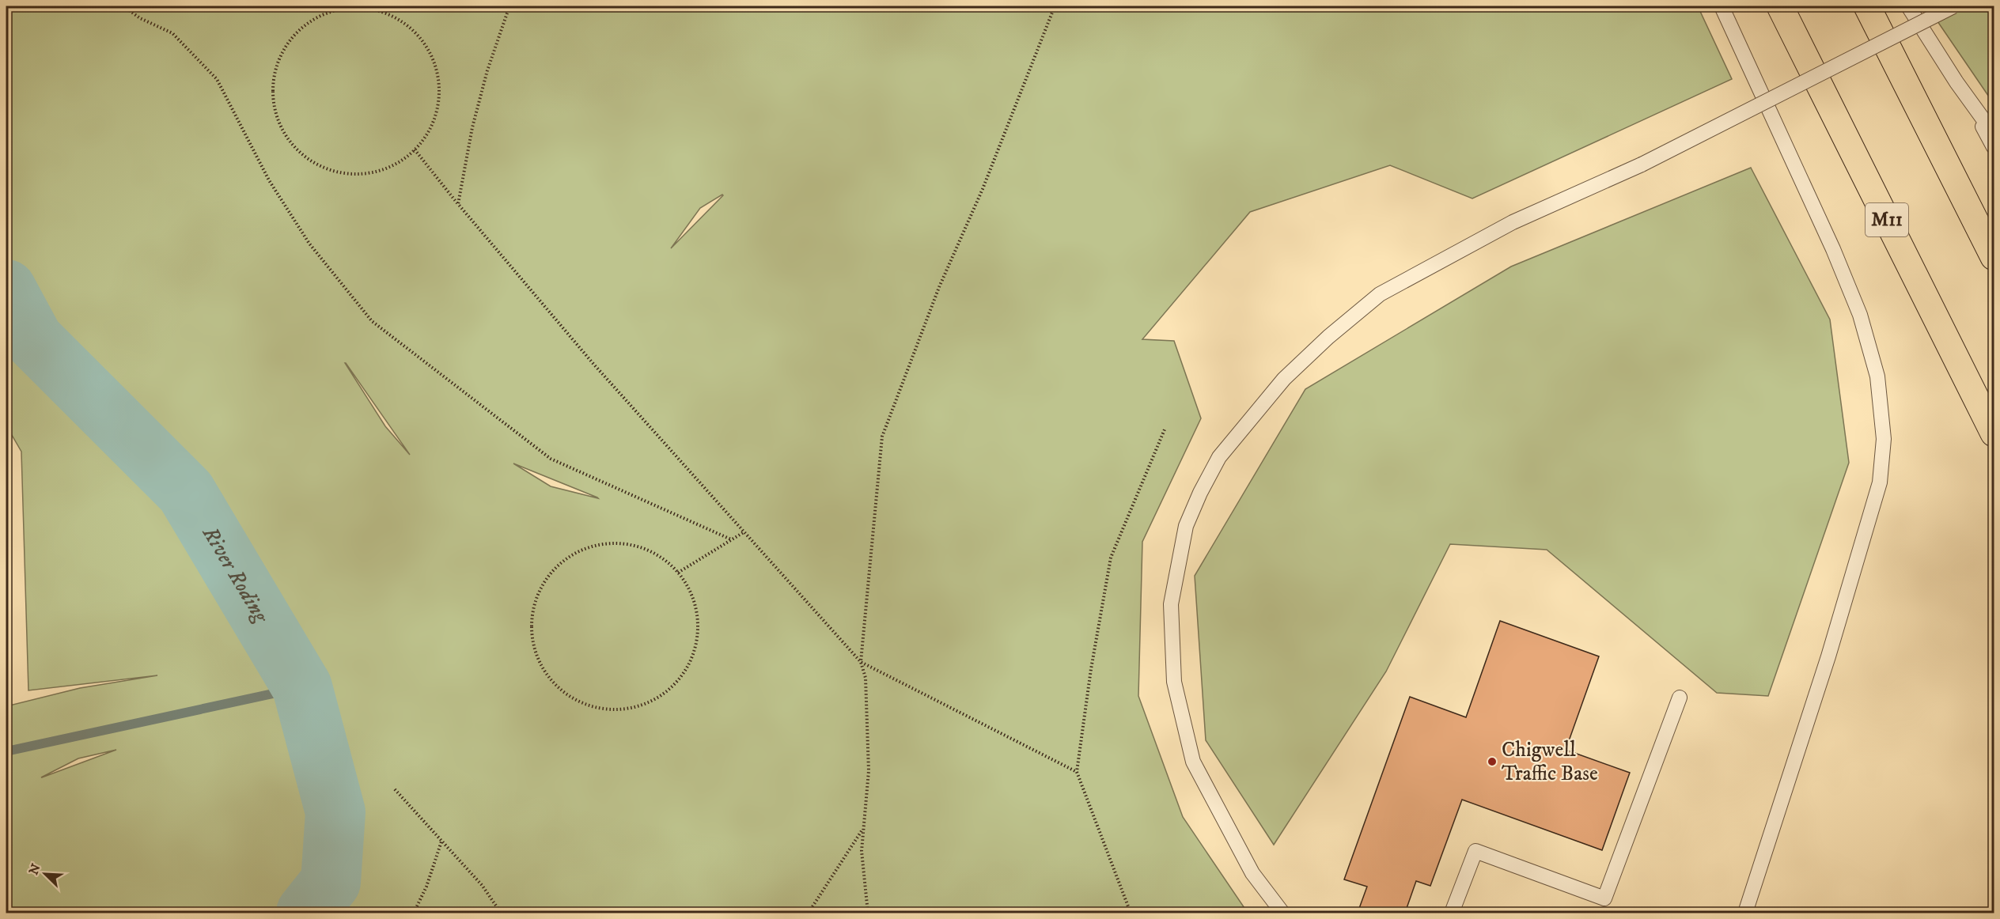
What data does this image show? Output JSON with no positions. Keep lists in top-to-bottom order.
{
  "streets": {
    "highway": ["M11"]
  },
  "water": ["River Roding"],
  "places": ["Chigwell Traffic Base"],
  "north": "top left"
}
